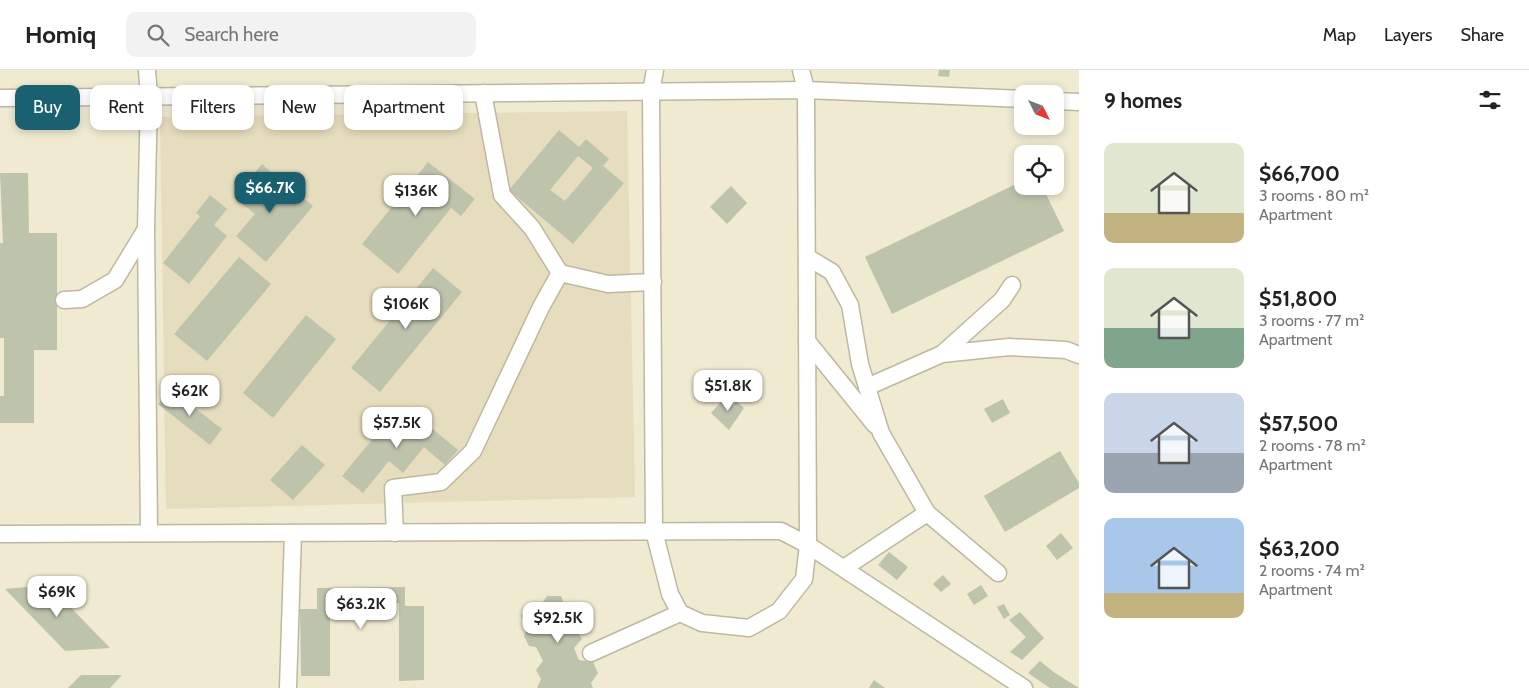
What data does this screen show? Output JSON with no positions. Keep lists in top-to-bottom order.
{
  "north": "bottom right",
  "page": {
    "header": "Homiq",
    "search": "Search here",
    "nav": ["Map", "Layers", "Share"],
    "heading": "9 homes",
    "chip": [
      "Buy",
      "Rent",
      "Filters",
      "New",
      "Apartment"
    ],
    "list": [
      {
        "name": "$66,700",
        "note": "3 rooms · 80 m² · Apartment"
      },
      {
        "name": "$51,800",
        "note": "3 rooms · 77 m² · Apartment"
      },
      {
        "name": "$57,500",
        "note": "2 rooms · 78 m² · Apartment"
      },
      {
        "name": "$63,200",
        "note": "2 rooms · 74 m² · Apartment"
      }
    ],
    "price": [
      "$66.7K",
      "$136K",
      "$106K",
      "$51.8K",
      "$62K",
      "$57.5K",
      "$69K",
      "$63.2K",
      "$92.5K"
    ]
  }
}
